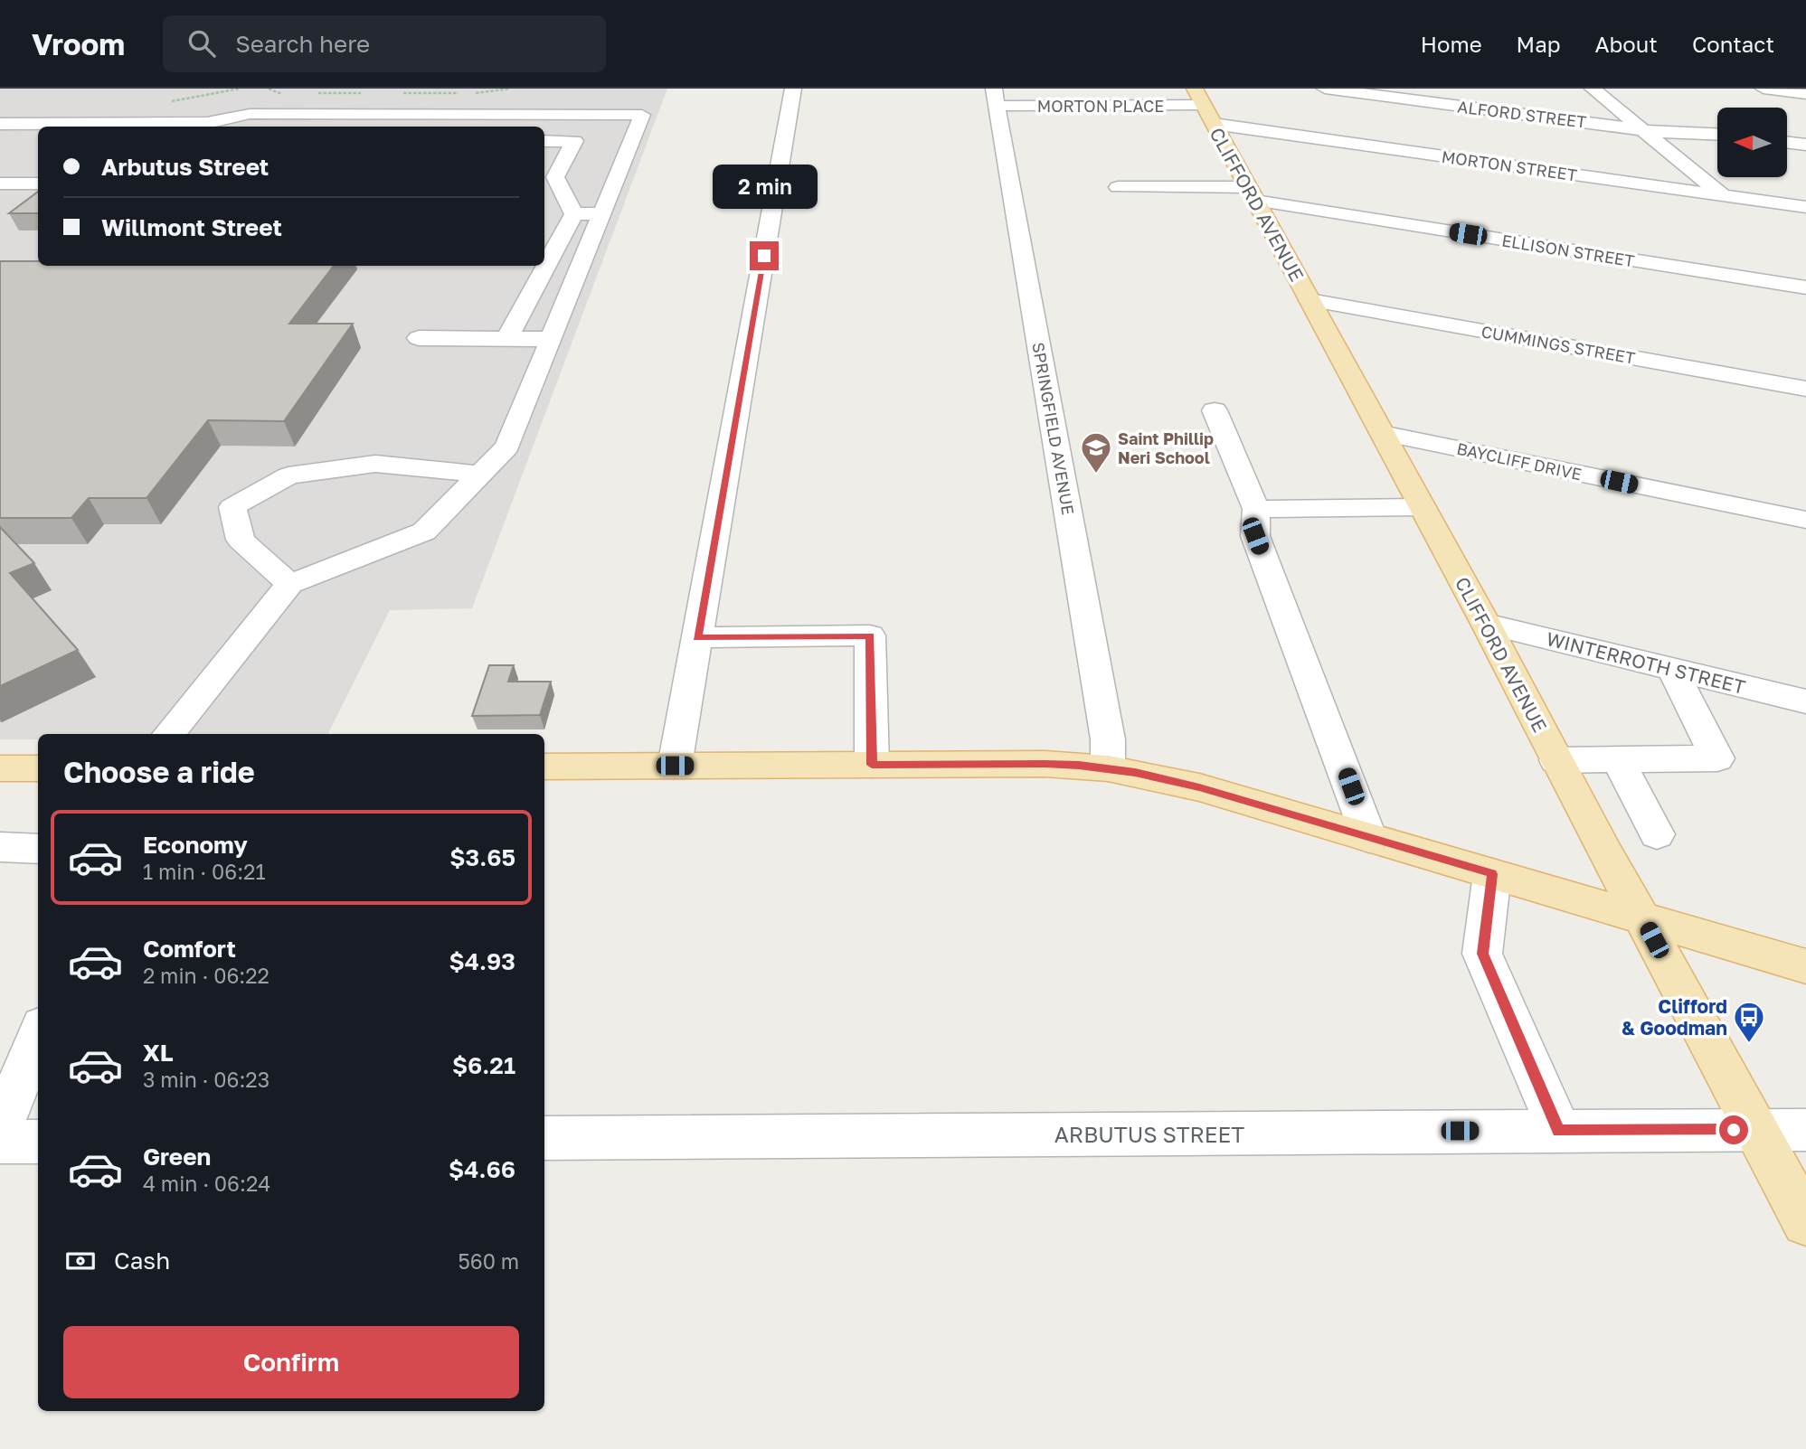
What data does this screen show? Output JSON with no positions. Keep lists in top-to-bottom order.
{
  "streets": {
    "main road": ["CLIFFORD AVENUE"],
    "street": [
      "MORTON PLACE",
      "ALFORD STREET",
      "MORTON STREET",
      "ELLISON STREET",
      "CUMMINGS STREET",
      "SPRINGFIELD AVENUE",
      "BAYCLIFF DRIVE",
      "WINTERROTH STREET",
      "ARBUTUS STREET"
    ]
  },
  "crossings": [
    ["MORTON PLACE", "MORTON STREET"],
    ["MORTON PLACE", "CLIFFORD AVENUE"],
    ["MORTON PLACE", "SPRINGFIELD AVENUE"],
    ["MORTON STREET", "CLIFFORD AVENUE"],
    ["CLIFFORD AVENUE", "ELLISON STREET"],
    ["CLIFFORD AVENUE", "CUMMINGS STREET"],
    ["CLIFFORD AVENUE", "BAYCLIFF DRIVE"],
    ["CLIFFORD AVENUE", "WINTERROTH STREET"],
    ["CLIFFORD AVENUE", "ARBUTUS STREET"]
  ],
  "places": {
    "school or university": ["Saint Phillip Neri School"],
    "bus stop": ["Clifford & Goodman"]
  },
  "north": "left",
  "page": {
    "header": "Vroom",
    "search": "Search here",
    "nav": [
      "Home",
      "Map",
      "About",
      "Contact"
    ],
    "banner": ["Arbutus Street", "Willmont Street"],
    "bubble": "2 min",
    "heading": "Choose a ride",
    "list": [
      {
        "name": "Economy",
        "note": "1 min · 06:21",
        "value": "$3.65"
      },
      {
        "name": "Comfort",
        "note": "2 min · 06:22",
        "value": "$4.93"
      },
      {
        "name": "XL",
        "note": "3 min · 06:23",
        "value": "$6.21"
      },
      {
        "name": "Green",
        "note": "4 min · 06:24",
        "value": "$4.66"
      }
    ],
    "pay": ["Cash", "560 m"],
    "buttons": "Confirm"
  }
}
